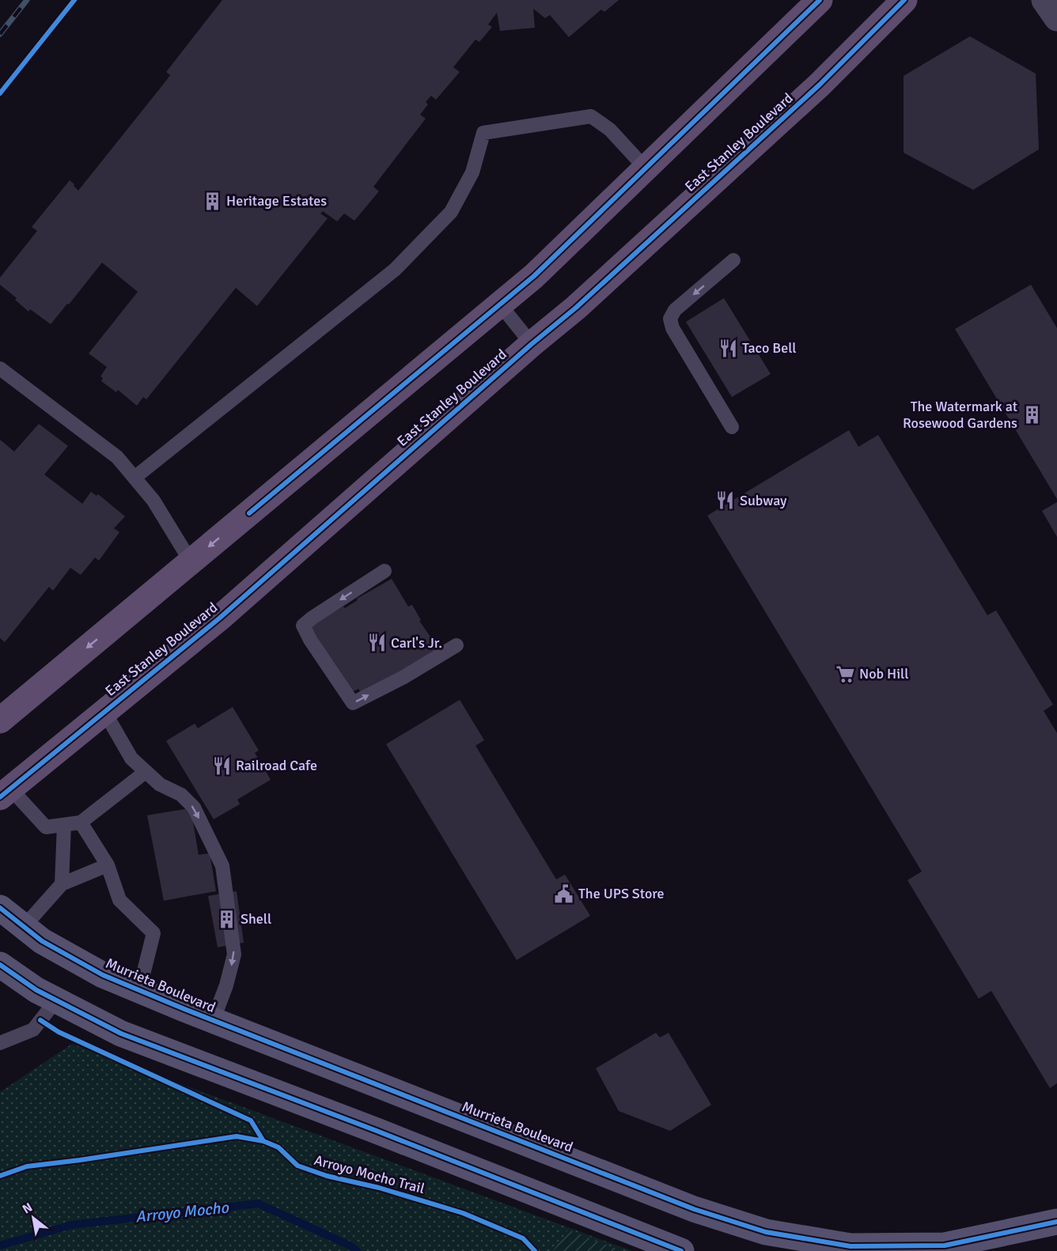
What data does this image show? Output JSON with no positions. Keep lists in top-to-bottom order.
{
  "streets": {
    "main road": ["East Stanley Boulevard", "Murrieta Boulevard"],
    "cycle path": ["Arroyo Mocho Trail"]
  },
  "water": ["Arroyo Mocho"],
  "places": {
    "building": ["Heritage Estates", "The Watermark at Rosewood Gardens", "Shell"],
    "restaurant": [
      "Taco Bell",
      "Subway",
      "Carl's Jr.",
      "Railroad Cafe"
    ],
    "supermarket": ["Nob Hill"],
    "public building": ["The UPS Store"]
  },
  "north": "top left"
}
